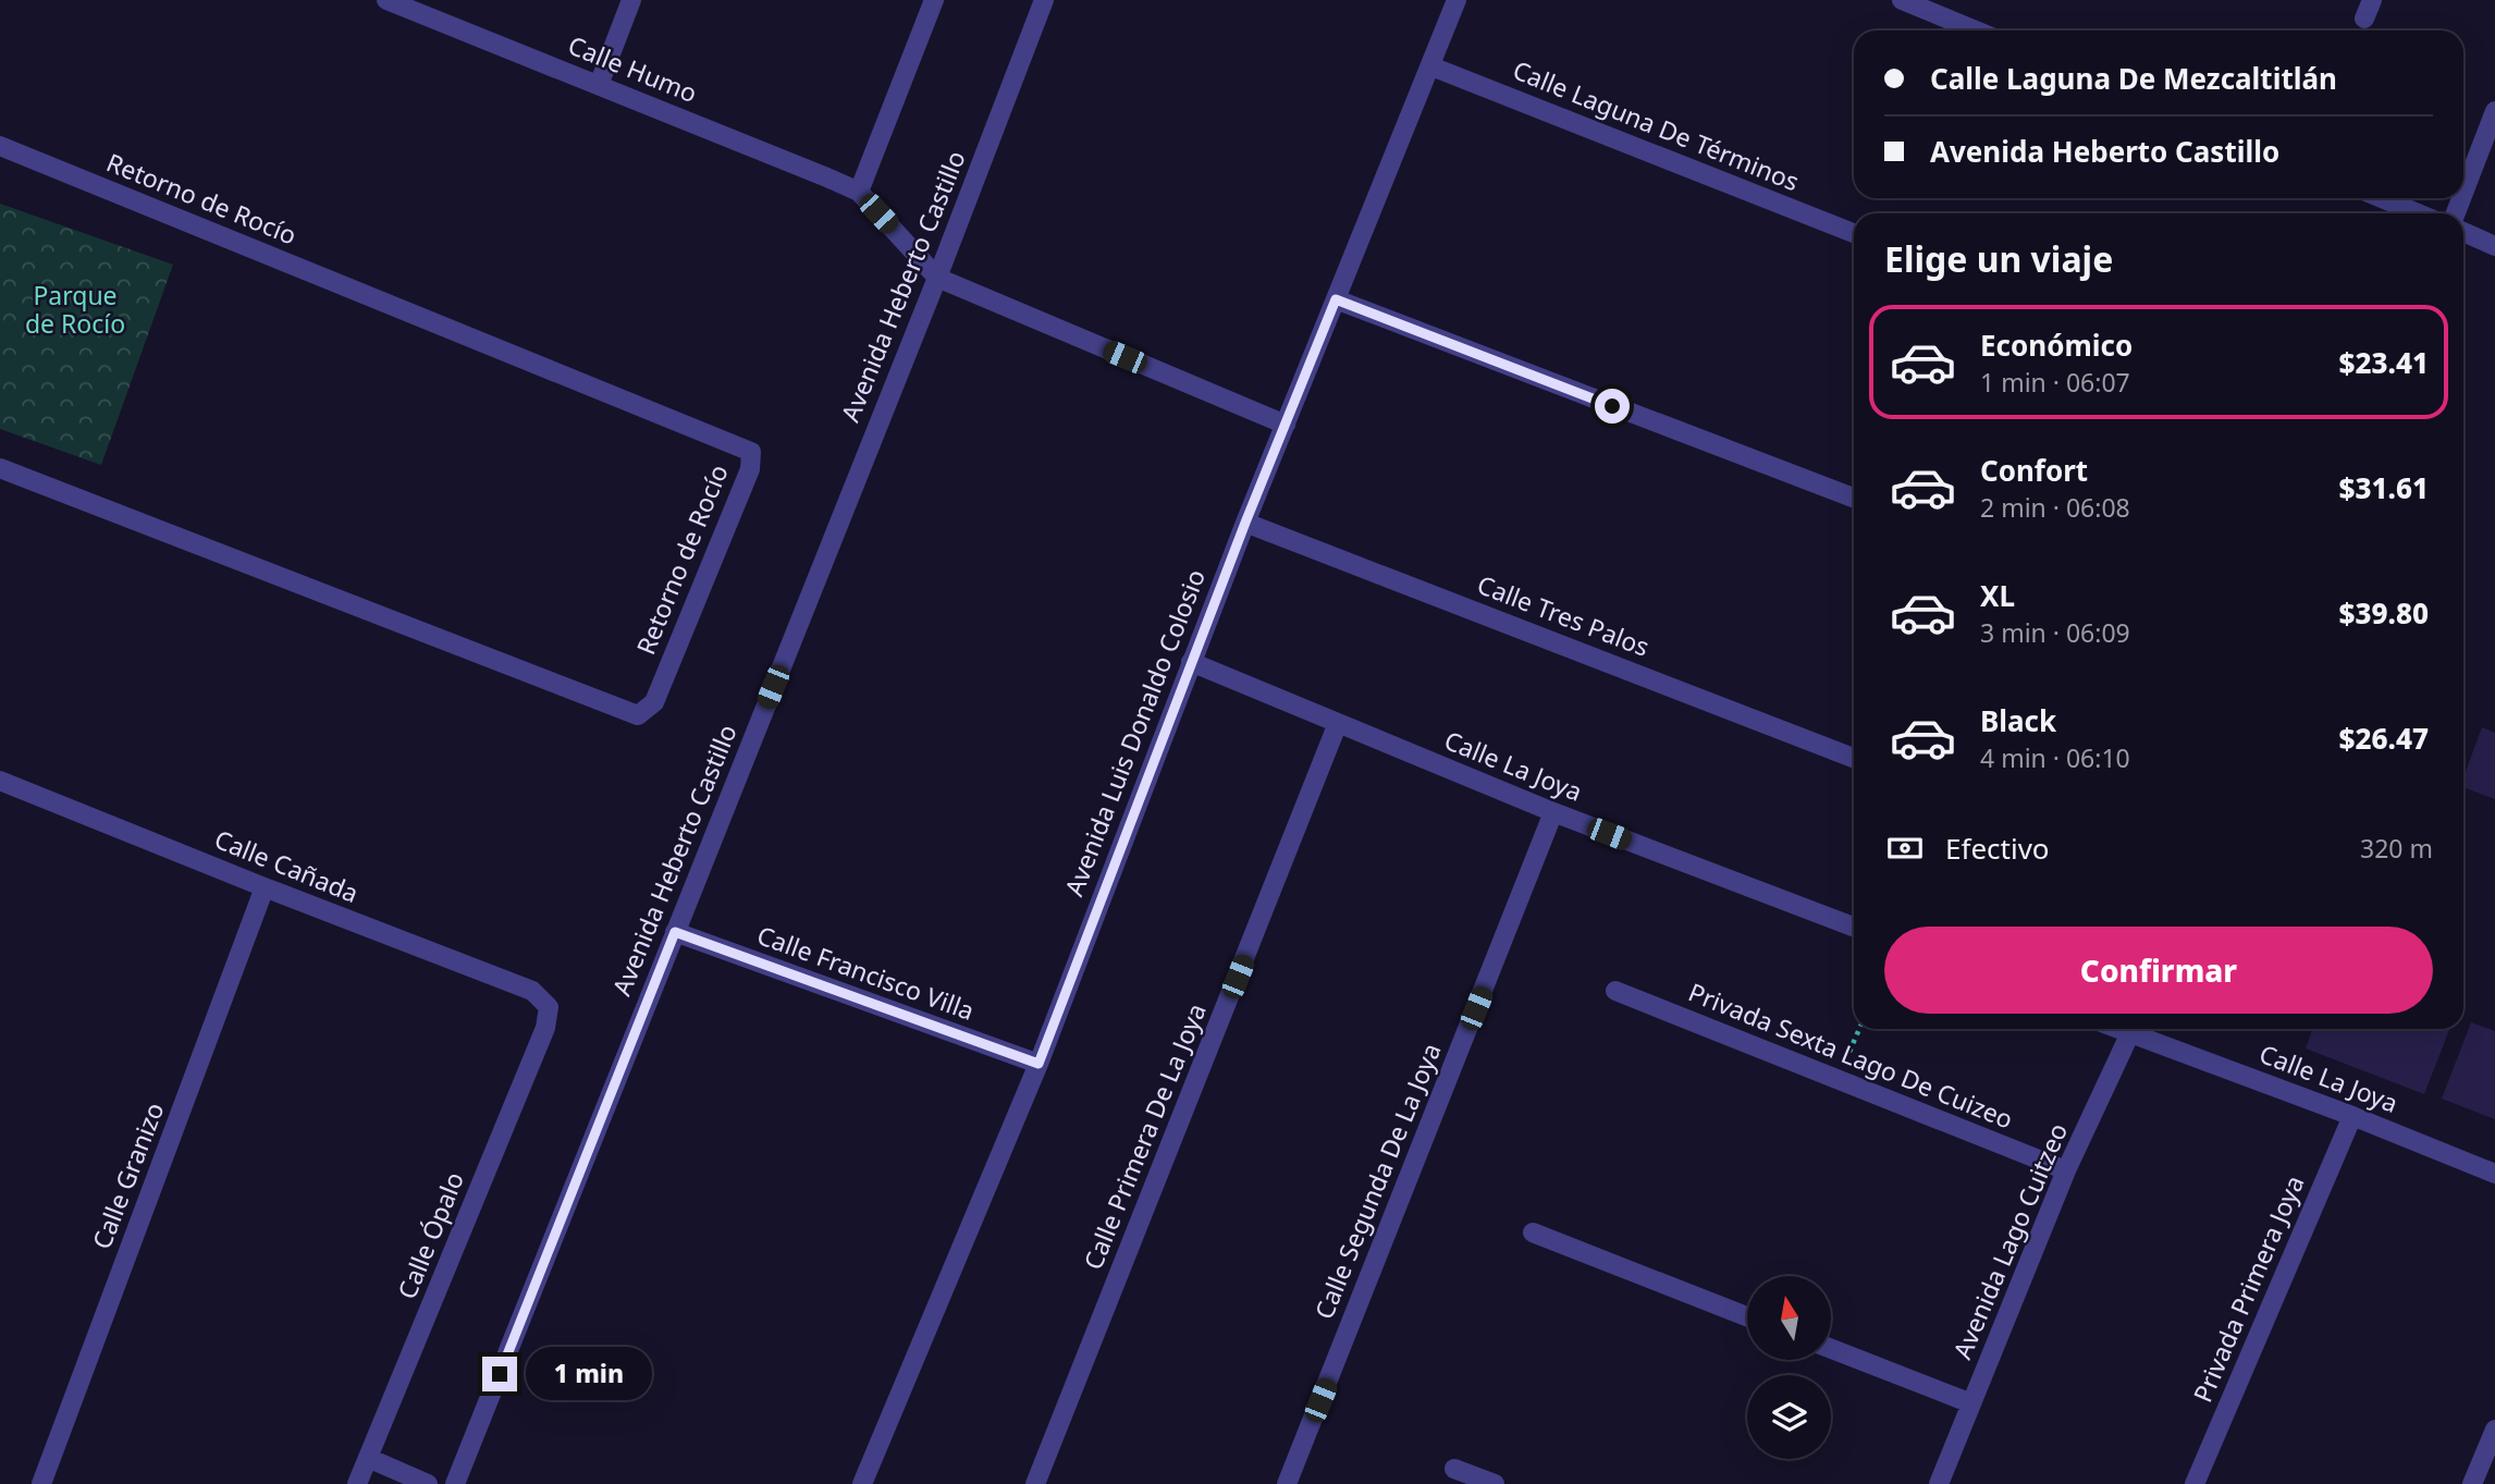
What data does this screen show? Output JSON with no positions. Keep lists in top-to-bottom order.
{
  "streets": {
    "street": [
      "Calle Humo",
      "Calle Laguna De Términos",
      "Retorno de Rocío",
      "Avenida Heberto Castillo",
      "Calle Tres Palos",
      "Avenida Luis Donaldo Colosio",
      "Calle La Joya",
      "Calle Cañada",
      "Calle Francisco Villa",
      "Privada Sexta Lago De Cuizeo",
      "Calle Primera De La Joya",
      "Calle Granizo",
      "Calle Segunda De La Joya",
      "Calle Ópalo",
      "Avenida Lago Cuitzeo",
      "Privada Primera Joya"
    ]
  },
  "crossings": [
    ["Calle Laguna De Términos", "Avenida Luis Donaldo Colosio"],
    ["Avenida Heberto Castillo", "Calle Francisco Villa"],
    ["Calle Tres Palos", "Avenida Luis Donaldo Colosio"],
    ["Avenida Luis Donaldo Colosio", "Calle La Joya"],
    ["Avenida Luis Donaldo Colosio", "Calle Francisco Villa"],
    ["Calle La Joya", "Calle Primera De La Joya"],
    ["Calle La Joya", "Calle Segunda De La Joya"],
    ["Calle La Joya", "Privada Primera Joya"],
    ["Calle Cañada", "Calle Granizo"],
    ["Calle Cañada", "Calle Ópalo"],
    ["Privada Sexta Lago De Cuizeo", "Avenida Lago Cuitzeo"]
  ],
  "parks": ["Parque de Rocío"],
  "north": "top",
  "page": {
    "banner": ["Calle Laguna De Mezcaltitlán", "Avenida Heberto Castillo"],
    "heading": "Elige un viaje",
    "list": [
      {
        "name": "Económico",
        "note": "1 min · 06:07",
        "value": "$23.41"
      },
      {
        "name": "Confort",
        "note": "2 min · 06:08",
        "value": "$31.61"
      },
      {
        "name": "XL",
        "note": "3 min · 06:09",
        "value": "$39.80"
      },
      {
        "name": "Black",
        "note": "4 min · 06:10",
        "value": "$26.47"
      }
    ],
    "pay": ["Efectivo", "320 m"],
    "buttons": "Confirmar",
    "bubble": "1 min"
  }
}
